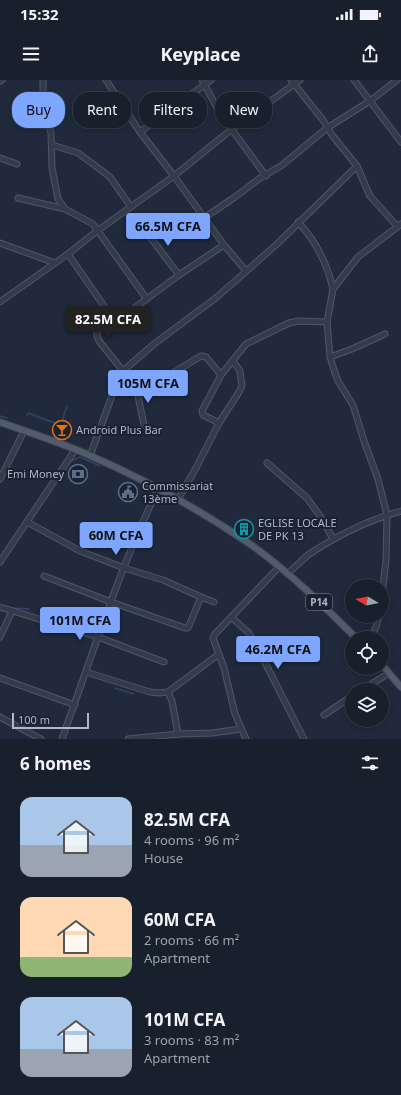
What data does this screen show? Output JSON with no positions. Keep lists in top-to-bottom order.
{
  "streets": {
    "main road": ["P14"]
  },
  "places": {
    "bar": ["Android Plus Bar"],
    "bank": ["Emi Money"],
    "public building": ["Commissariat 13ème"],
    "building": ["EGLISE LOCALE DE PK 13"]
  },
  "scale_bar": "100 m",
  "north": "left",
  "page": {
    "status": "15:32",
    "header": "Keyplace",
    "chip": [
      "Buy",
      "Rent",
      "Filters",
      "New"
    ],
    "price": [
      "66.5M CFA",
      "82.5M CFA",
      "105M CFA",
      "60M CFA",
      "101M CFA",
      "46.2M CFA"
    ],
    "scale": "100 m",
    "heading": "6 homes",
    "list": [
      {
        "name": "82.5M CFA",
        "note": "4 rooms · 96 m² · House"
      },
      {
        "name": "60M CFA",
        "note": "2 rooms · 66 m² · Apartment"
      },
      {
        "name": "101M CFA",
        "note": "3 rooms · 83 m² · Apartment"
      }
    ]
  }
}
